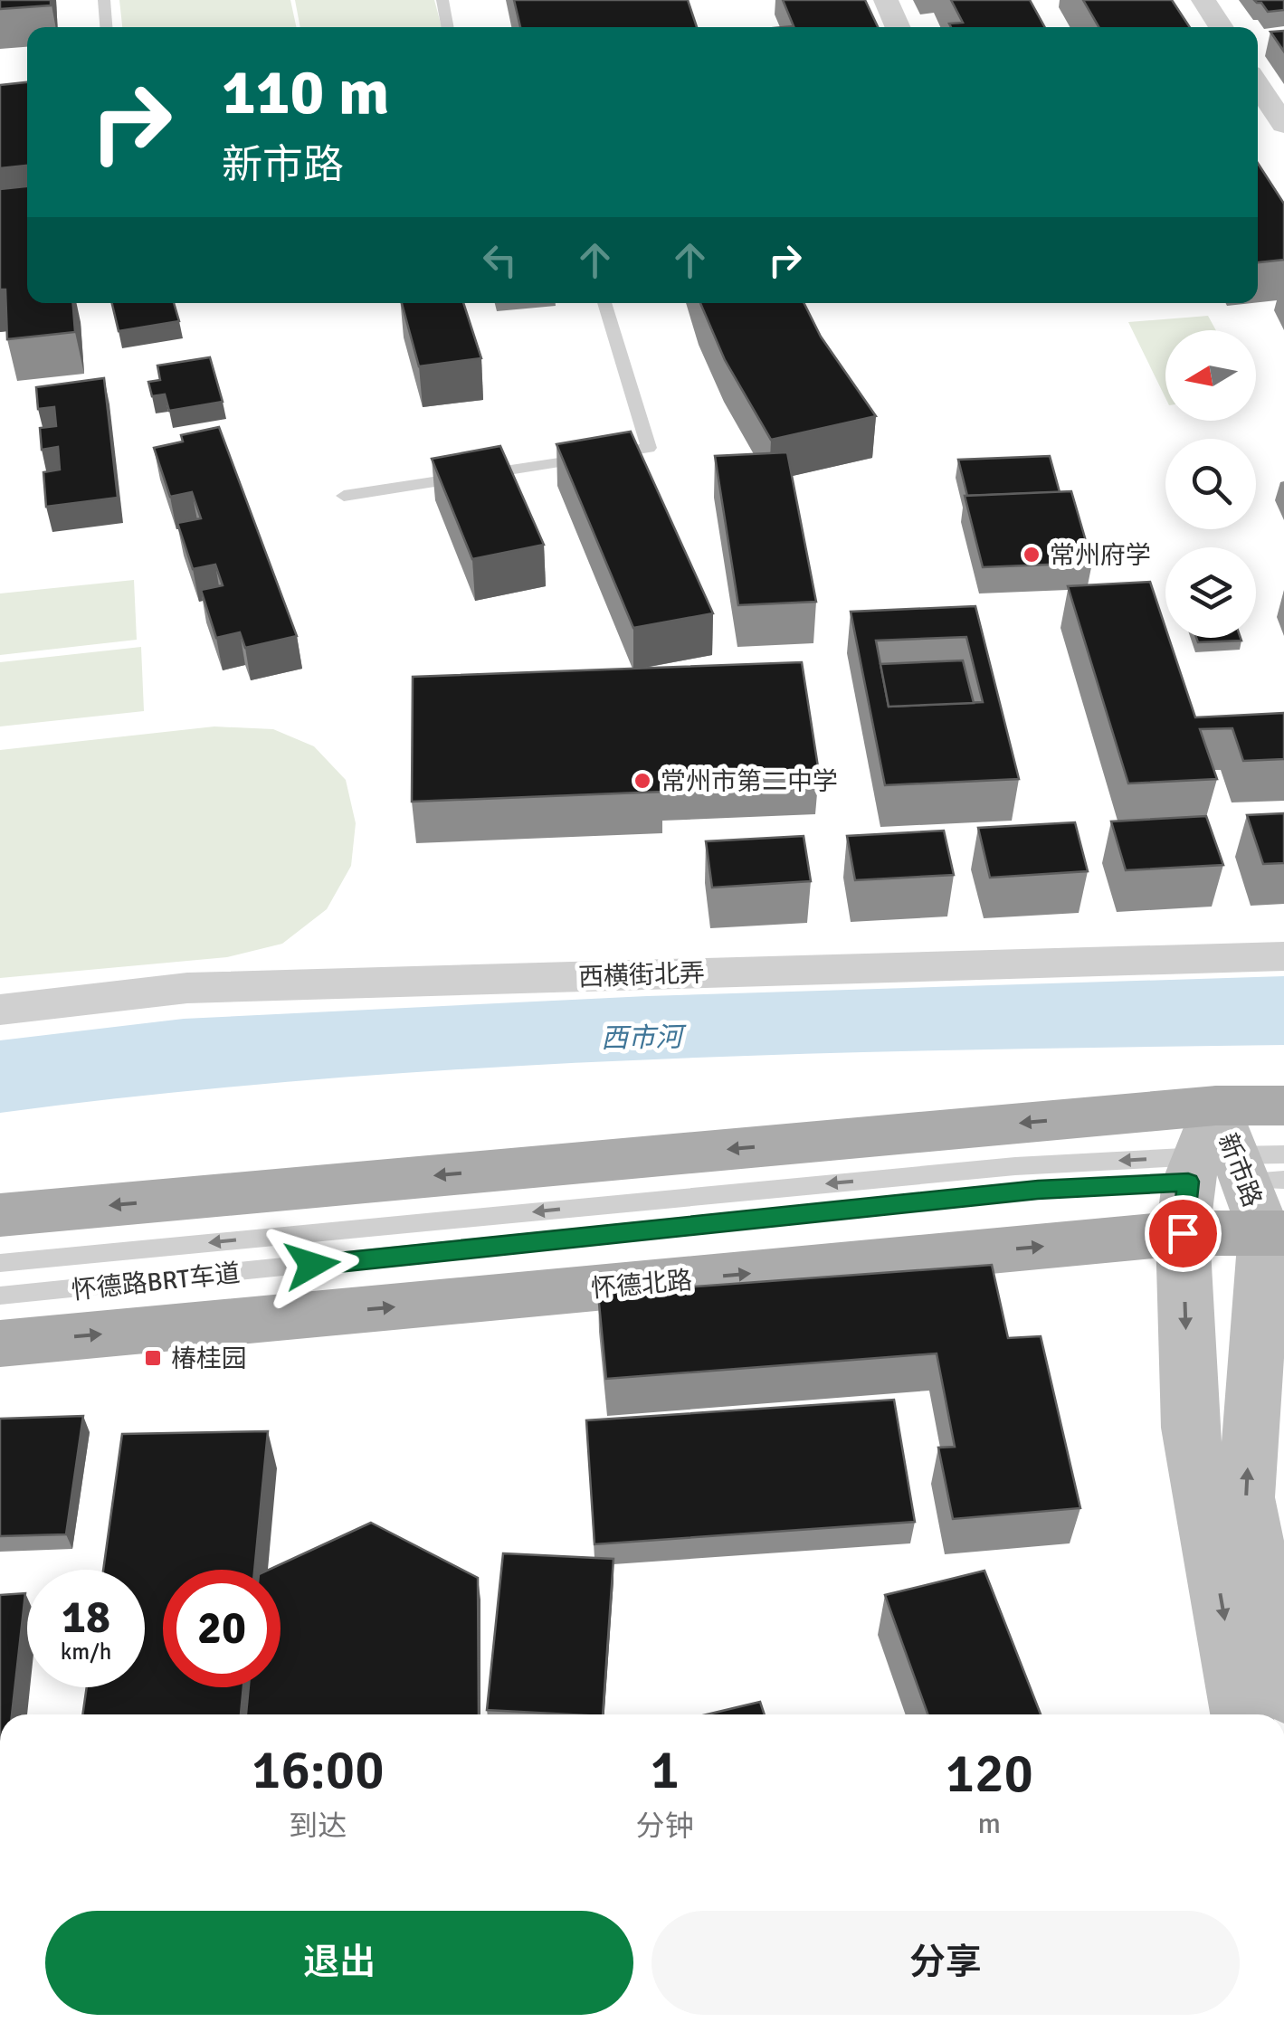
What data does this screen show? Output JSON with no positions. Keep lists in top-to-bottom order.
{
  "streets": {
    "main road": ["怀德北路"],
    "street": ["西横街北弄", "新市路"],
    "lane": ["怀德路BRT车道"]
  },
  "crossings": [
    ["新市路", "怀德路BRT车道"],
    ["新市路", "怀德北路"],
    ["怀德路BRT车道", "怀德北路"]
  ],
  "water": ["西市河"],
  "places": {
    "other": ["常州府学", "常州市第二中学"],
    "transit": ["椿桂园"]
  },
  "north": "left",
  "page": {
    "turn": ["110 m", "新市路"],
    "speed": "18 km/h",
    "limit": "20",
    "eta": [
      "16:00",
      "到达",
      "1",
      "分钟",
      "120",
      "m"
    ],
    "buttons": ["退出", "分享"]
  }
}
